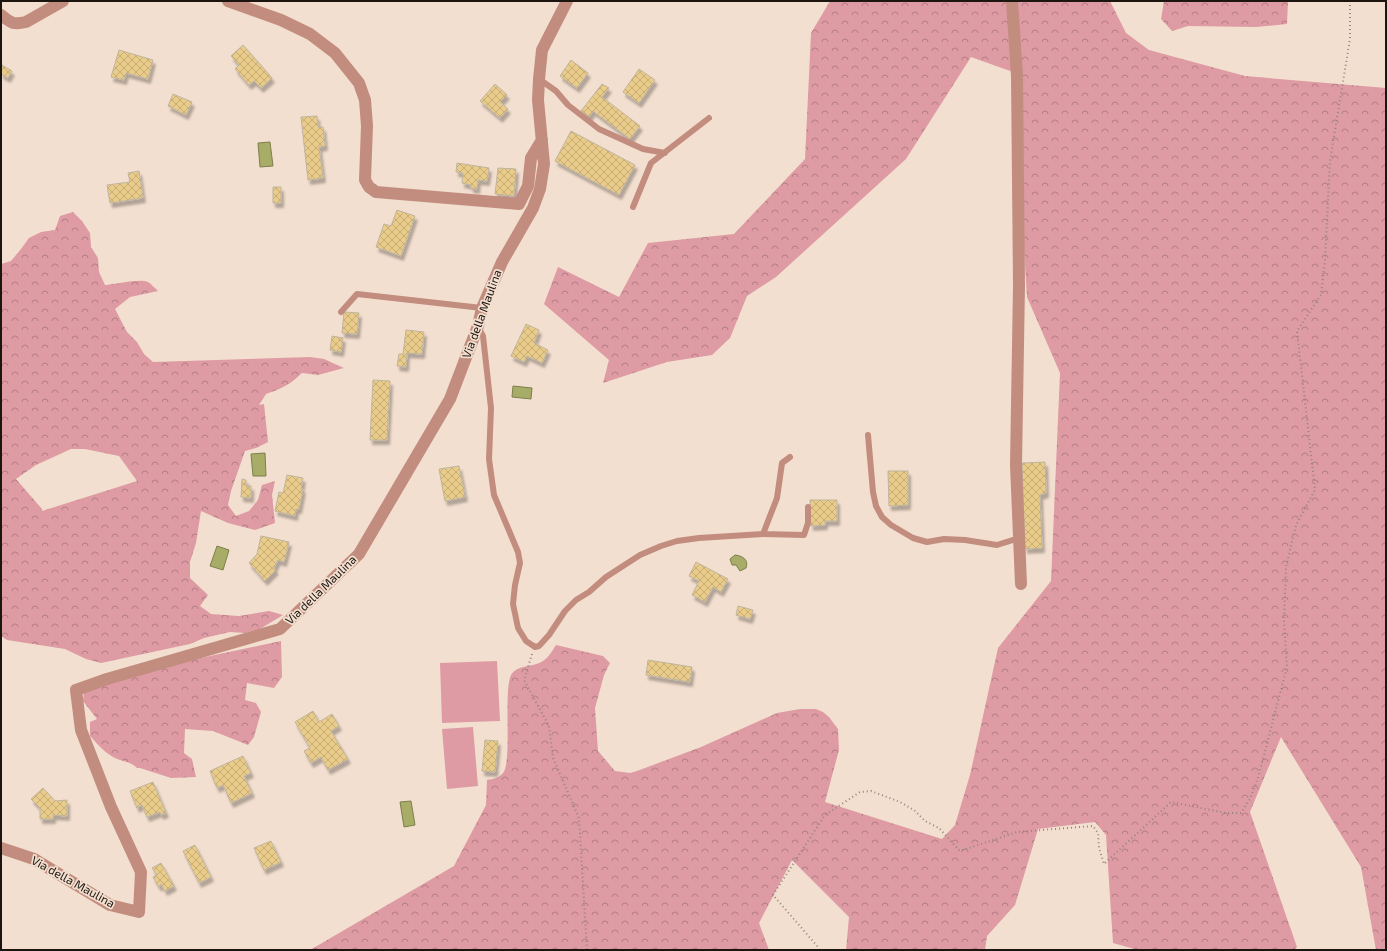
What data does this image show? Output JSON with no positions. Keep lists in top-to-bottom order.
{
  "streets": {
    "street": ["Via della Maulina"]
  }
}
